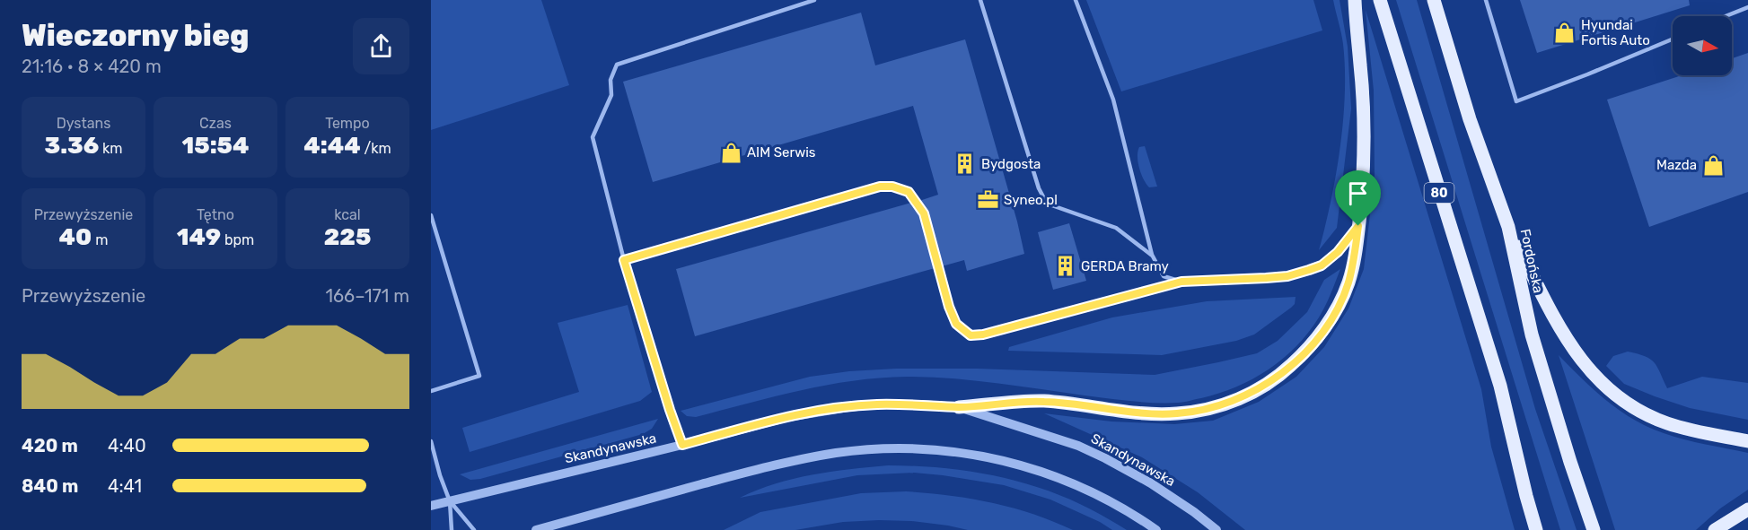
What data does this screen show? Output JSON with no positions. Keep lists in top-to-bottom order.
{
  "streets": {
    "main road": ["80", "Fordońska"],
    "street": ["Skandynawska"]
  },
  "places": {
    "shop": ["Hyundai Fortis Auto", "AIM Serwis", "Mazda"],
    "building": ["Bydgosta", "GERDA Bramy"],
    "office": ["Syneo.pl"]
  },
  "north": "right",
  "page": {
    "heading": ["Wieczorny bieg", "21:16 · 8 × 420 m"],
    "stats": [
      ["Dystans", "3.36 km"],
      ["Czas", "15:54"],
      ["Tempo", "4:44 /km"],
      ["Przewyższenie", "40 m"],
      ["Tętno", "149 bpm"],
      ["kcal", "225"]
    ],
    "chart": ["Przewyższenie", "166–171 m"],
    "list": [
      {
        "name": "420 m",
        "note": "4:40"
      },
      {
        "name": "840 m",
        "note": "4:41"
      }
    ]
  }
}
